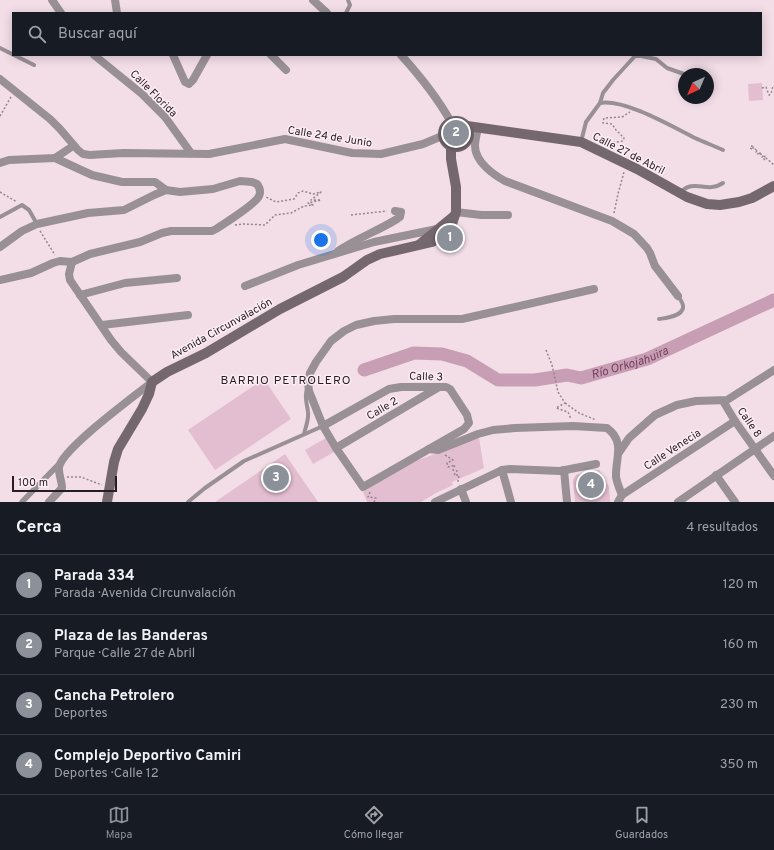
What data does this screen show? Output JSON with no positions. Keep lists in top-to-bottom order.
{
  "streets": {
    "main road": ["Calle 27 de Abril", "Avenida Circunvalación"],
    "street": [
      "Calle Florida",
      "Calle 24 de Junio",
      "Calle 3",
      "Calle 2",
      "Calle 8",
      "Calle Venecia"
    ]
  },
  "crossings": [
    ["Calle Florida", "Calle 24 de Junio"],
    ["Calle 24 de Junio", "Calle 27 de Abril"],
    ["Calle 3", "Calle 2"],
    ["Calle 8", "Calle Venecia"]
  ],
  "districts": ["BARRIO PETROLERO"],
  "water": ["Río Orkojahuira"],
  "scale_bar": "100 m",
  "north": "bottom left",
  "page": {
    "search": "Buscar aquí",
    "pins": [
      "2",
      "1",
      "3",
      "4"
    ],
    "scale": "100 m",
    "heading": ["Cerca", "4 resultados"],
    "list": [
      {
        "mark": "1",
        "name": "Parada 334",
        "note": "Parada · Avenida Circunvalación",
        "value": "120 m"
      },
      {
        "mark": "2",
        "name": "Plaza de las Banderas",
        "note": "Parque · Calle 27 de Abril",
        "value": "160 m"
      },
      {
        "mark": "3",
        "name": "Cancha Petrolero",
        "note": "Deportes",
        "value": "230 m"
      },
      {
        "mark": "4",
        "name": "Complejo Deportivo Camiri",
        "note": "Deportes · Calle 12",
        "value": "350 m"
      }
    ],
    "nav": ["Mapa", "Cómo llegar", "Guardados"]
  }
}
